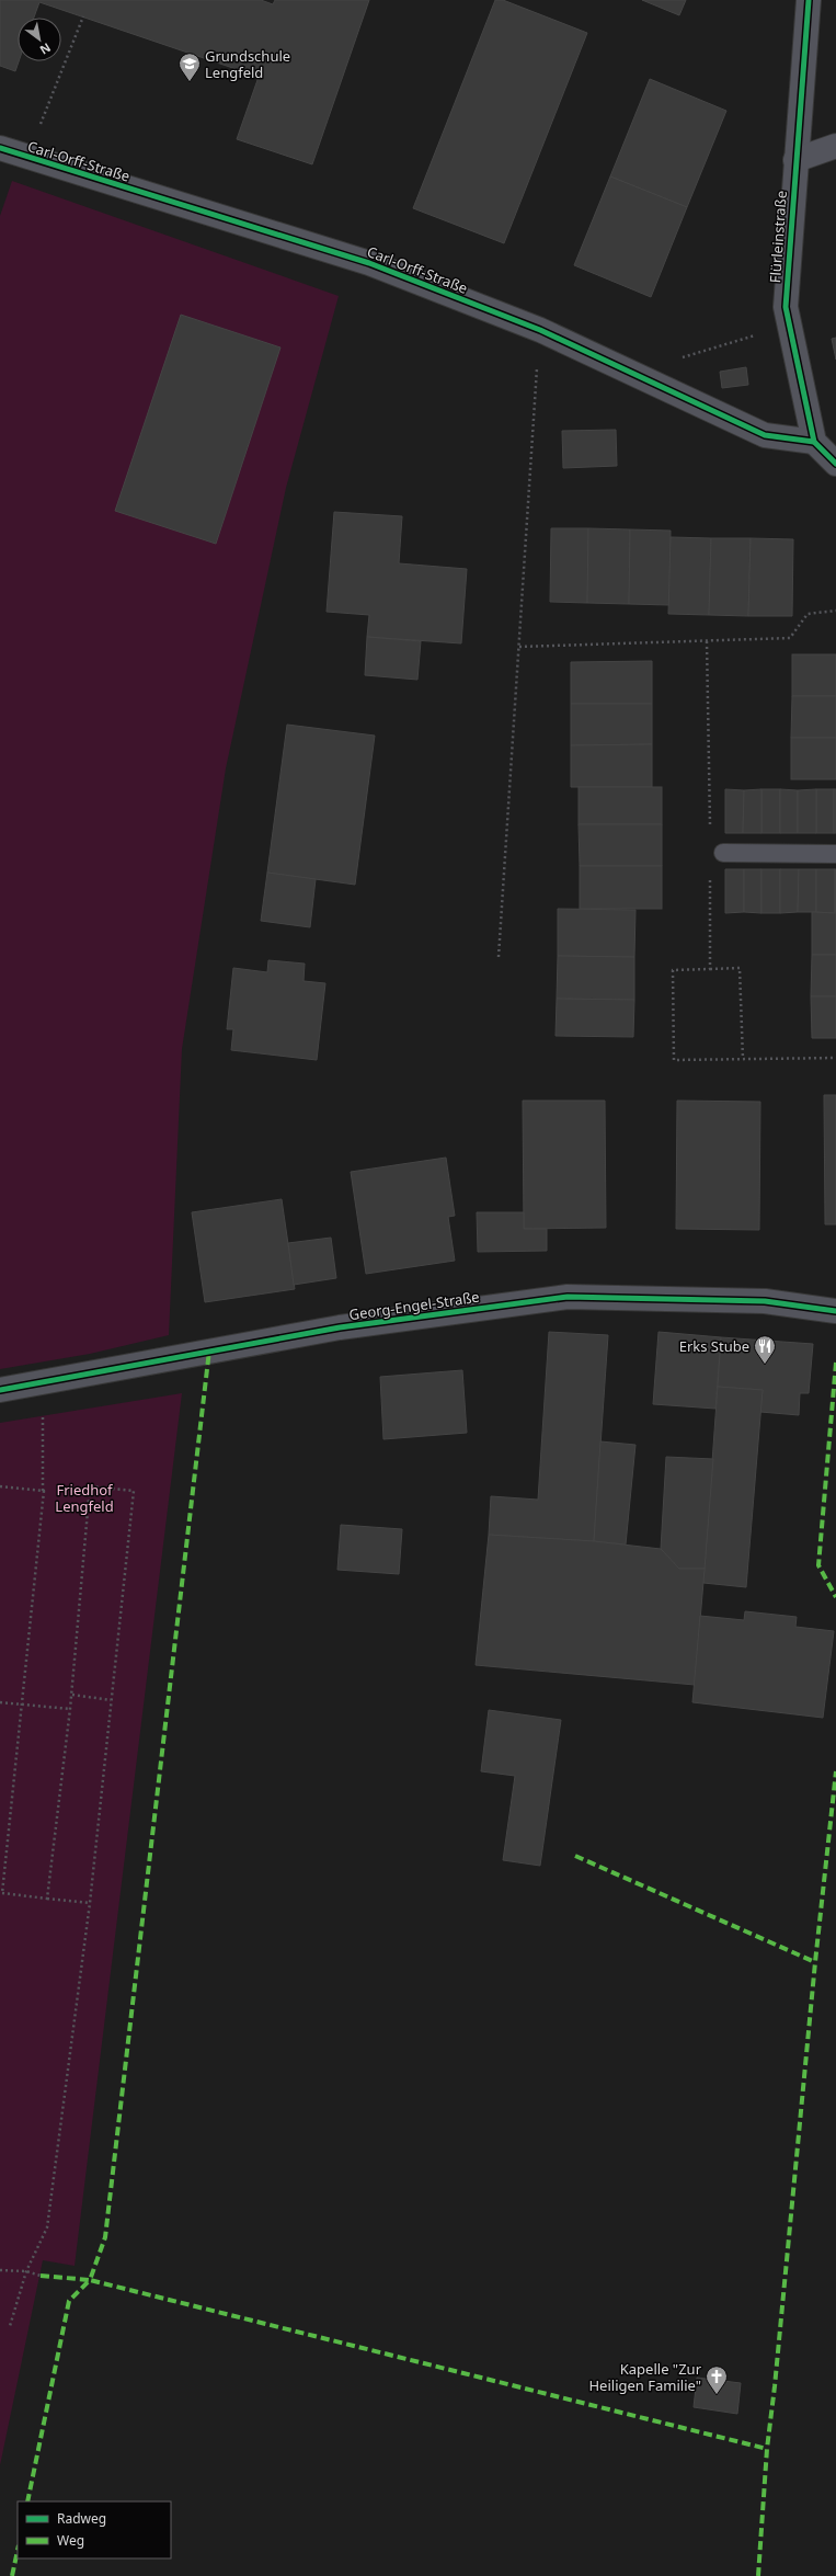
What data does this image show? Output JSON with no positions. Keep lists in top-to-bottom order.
{
  "streets": {
    "street": ["Carl-Orff-Straße", "Flürleinstraße", "Georg-Engel-Straße"]
  },
  "crossings": [
    ["Carl-Orff-Straße", "Flürleinstraße"]
  ],
  "parks": ["Friedhof Lengfeld"],
  "places": {
    "school or university": ["Grundschule Lengfeld"],
    "restaurant": ["Erks Stube"],
    "church": ["Kapelle \"Zur Heiligen Familie\""]
  },
  "legend": ["Radweg", "Weg"],
  "north": "bottom right"
}
